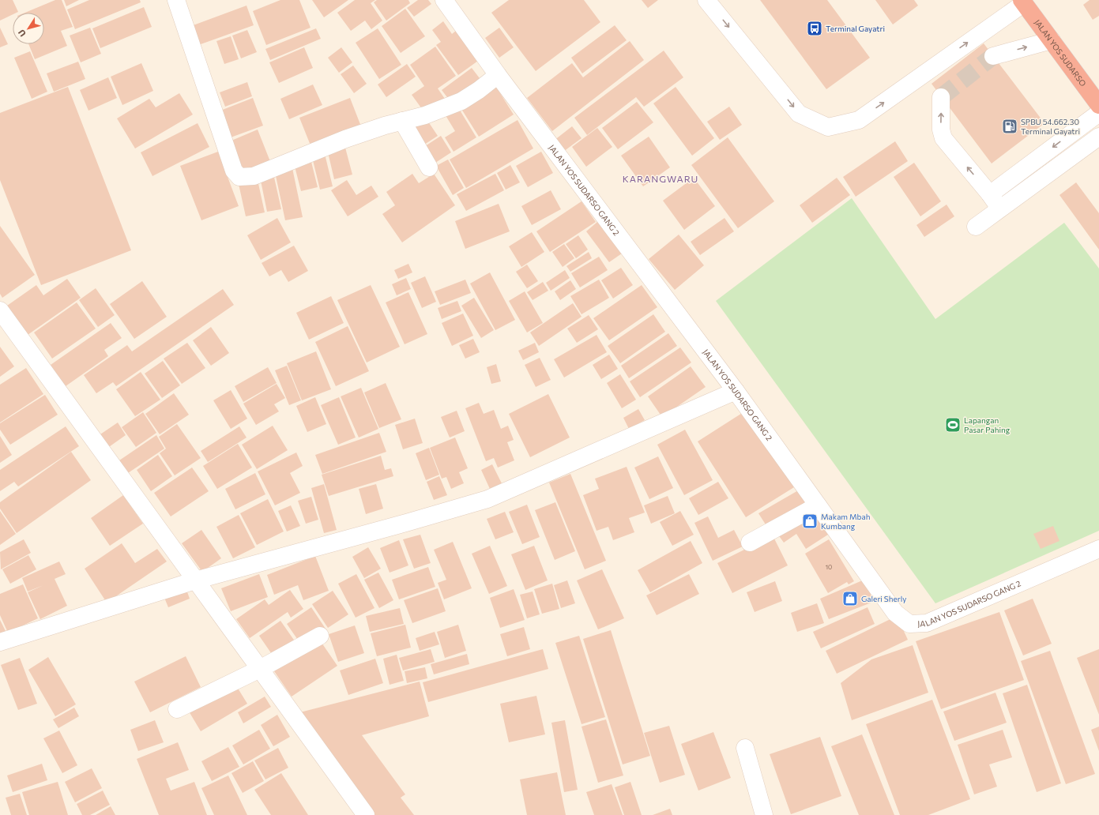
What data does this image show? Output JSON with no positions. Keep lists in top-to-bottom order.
{
  "streets": {
    "highway": ["JALAN YOS SUDARSO"],
    "street": ["JALAN YOS SUDARSO GANG 2"]
  },
  "districts": ["KARANGWARU"],
  "places": {
    "bus stop": ["Terminal Gayatri"],
    "fuel station": ["SPBU 54.662.30 Terminal Gayatri"],
    "sports": ["Lapangan Pasar Pahing"],
    "shop": ["Makam Mbah Kumbang", "Galeri Sherly"]
  },
  "house_numbers": ["10"],
  "north": "bottom left"
}
